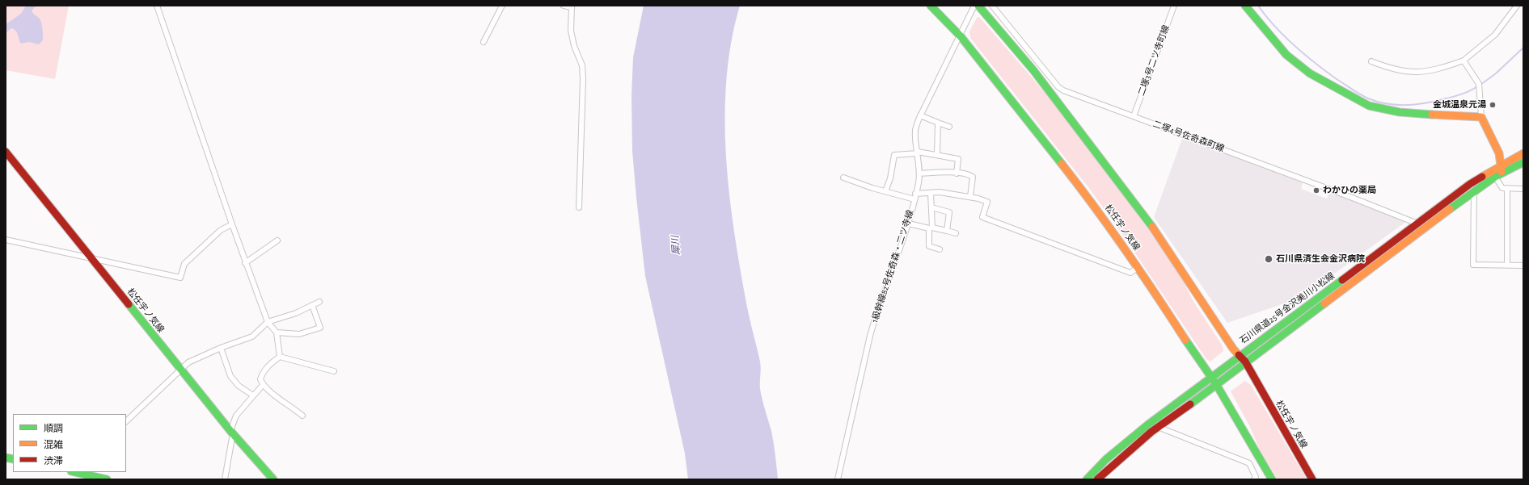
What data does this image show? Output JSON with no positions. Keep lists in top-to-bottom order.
{
  "streets": {
    "main road": ["松任宇ノ気線", "石川県道25号金沢美川小松線"],
    "street": ["二塚3号二ツ寺町線", "二塚4号佐奇森町線", "1級幹線82号佐奇森・二ツ寺線"]
  },
  "crossings": [
    ["二塚3号二ツ寺町線", "二塚4号佐奇森町線"],
    ["二塚4号佐奇森町線", "石川県道25号金沢美川小松線"],
    ["松任宇ノ気線", "1級幹線82号佐奇森・二ツ寺線"],
    ["松任宇ノ気線", "石川県道25号金沢美川小松線"]
  ],
  "water": ["犀川"],
  "places": ["金城温泉元湯", "わかひの薬局", "石川県済生会金沢病院"],
  "legend": ["順調", "混雑", "渋滞"]
}
